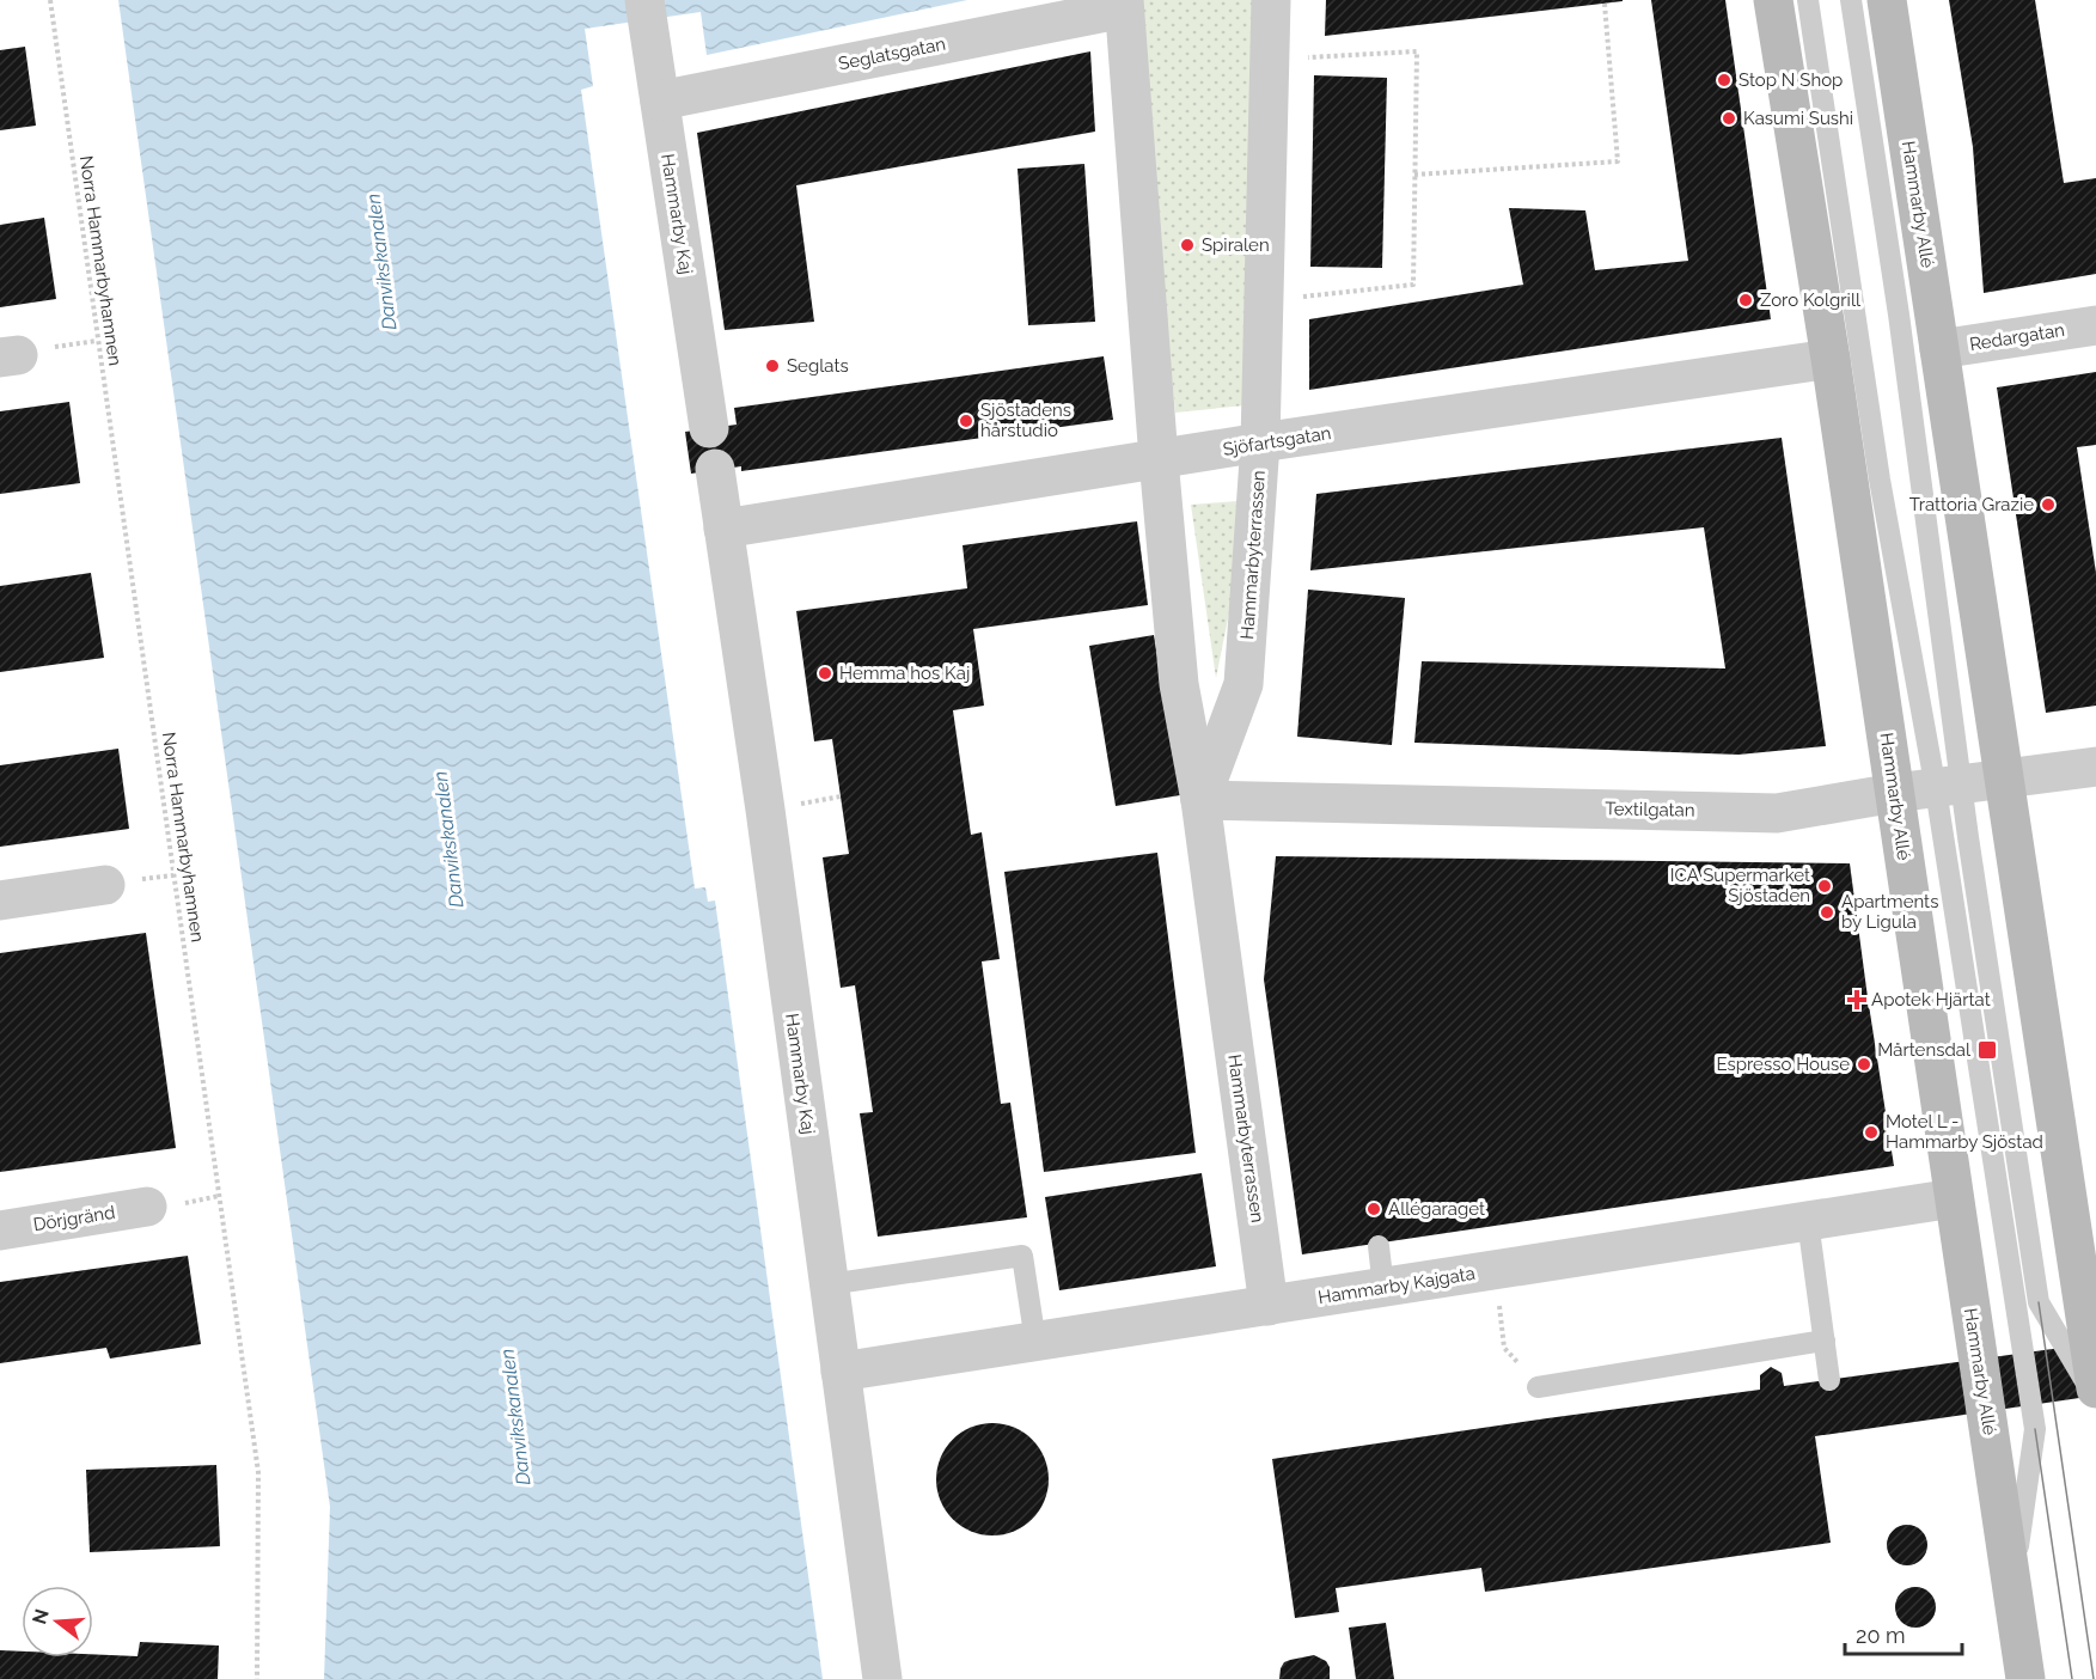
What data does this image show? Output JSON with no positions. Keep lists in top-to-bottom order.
{
  "streets": {
    "street": [
      "Seglatsgatan",
      "Hammarby Allé",
      "Hammarby Kaj",
      "Redargatan",
      "Sjöfartsgatan",
      "Hammarbyterrassen",
      "Textilgatan",
      "Dörjgränd",
      "Hammarby Kajgata"
    ],
    "path": ["Norra Hammarbyhamnen"]
  },
  "crossings": [
    ["Seglatsgatan", "Hammarby Kaj"],
    ["Seglatsgatan", "Hammarbyterrassen"],
    ["Hammarby Allé", "Redargatan"],
    ["Hammarby Allé", "Sjöfartsgatan"],
    ["Hammarby Allé", "Textilgatan"],
    ["Hammarby Allé", "Hammarby Kajgata"],
    ["Hammarby Kaj", "Sjöfartsgatan"],
    ["Hammarby Kaj", "Hammarby Kajgata"],
    ["Sjöfartsgatan", "Hammarbyterrassen"],
    ["Hammarbyterrassen", "Textilgatan"],
    ["Hammarbyterrassen", "Hammarby Kajgata"]
  ],
  "water": ["Danvikskanalen"],
  "places": {
    "other": [
      "Stop N Shop",
      "Kasumi Sushi",
      "Spiralen",
      "Zoro Kolgrill",
      "Seglats",
      "Sjöstadens hårstudio",
      "Trattoria Grazie",
      "Hemma hos Kaj",
      "ICA Supermarket Sjöstaden",
      "Apartments by Ligula",
      "Espresso House",
      "Motel L - Hammarby Sjöstad",
      "Allégaraget"
    ],
    "health": ["Apotek Hjärtat"],
    "transit": ["Mårtensdal"]
  },
  "scale_bar": "20 m",
  "north": "left"
}
